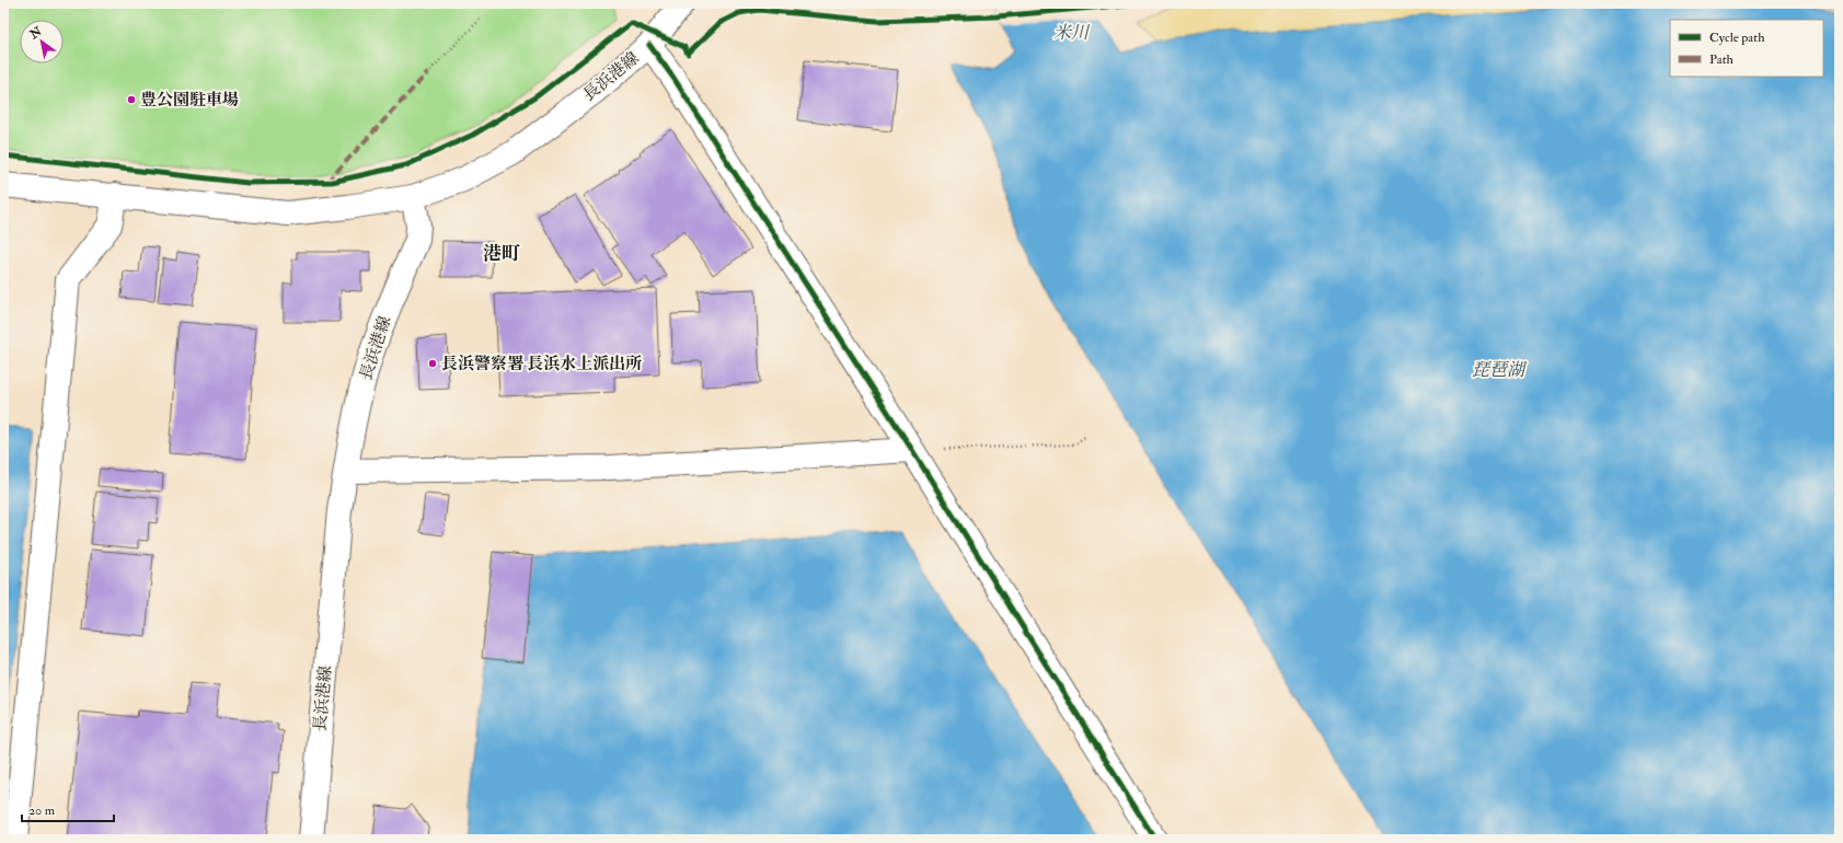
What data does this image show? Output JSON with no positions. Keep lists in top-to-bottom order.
{
  "streets": {
    "street": ["長浜港線"]
  },
  "districts": ["港町"],
  "water": ["米川", "琵琶湖"],
  "places": ["豊公園駐車場", "長浜警察署 長浜水上派出所"],
  "legend": ["Cycle path", "Path"],
  "scale_bar": "20 m",
  "north": "top left"
}
